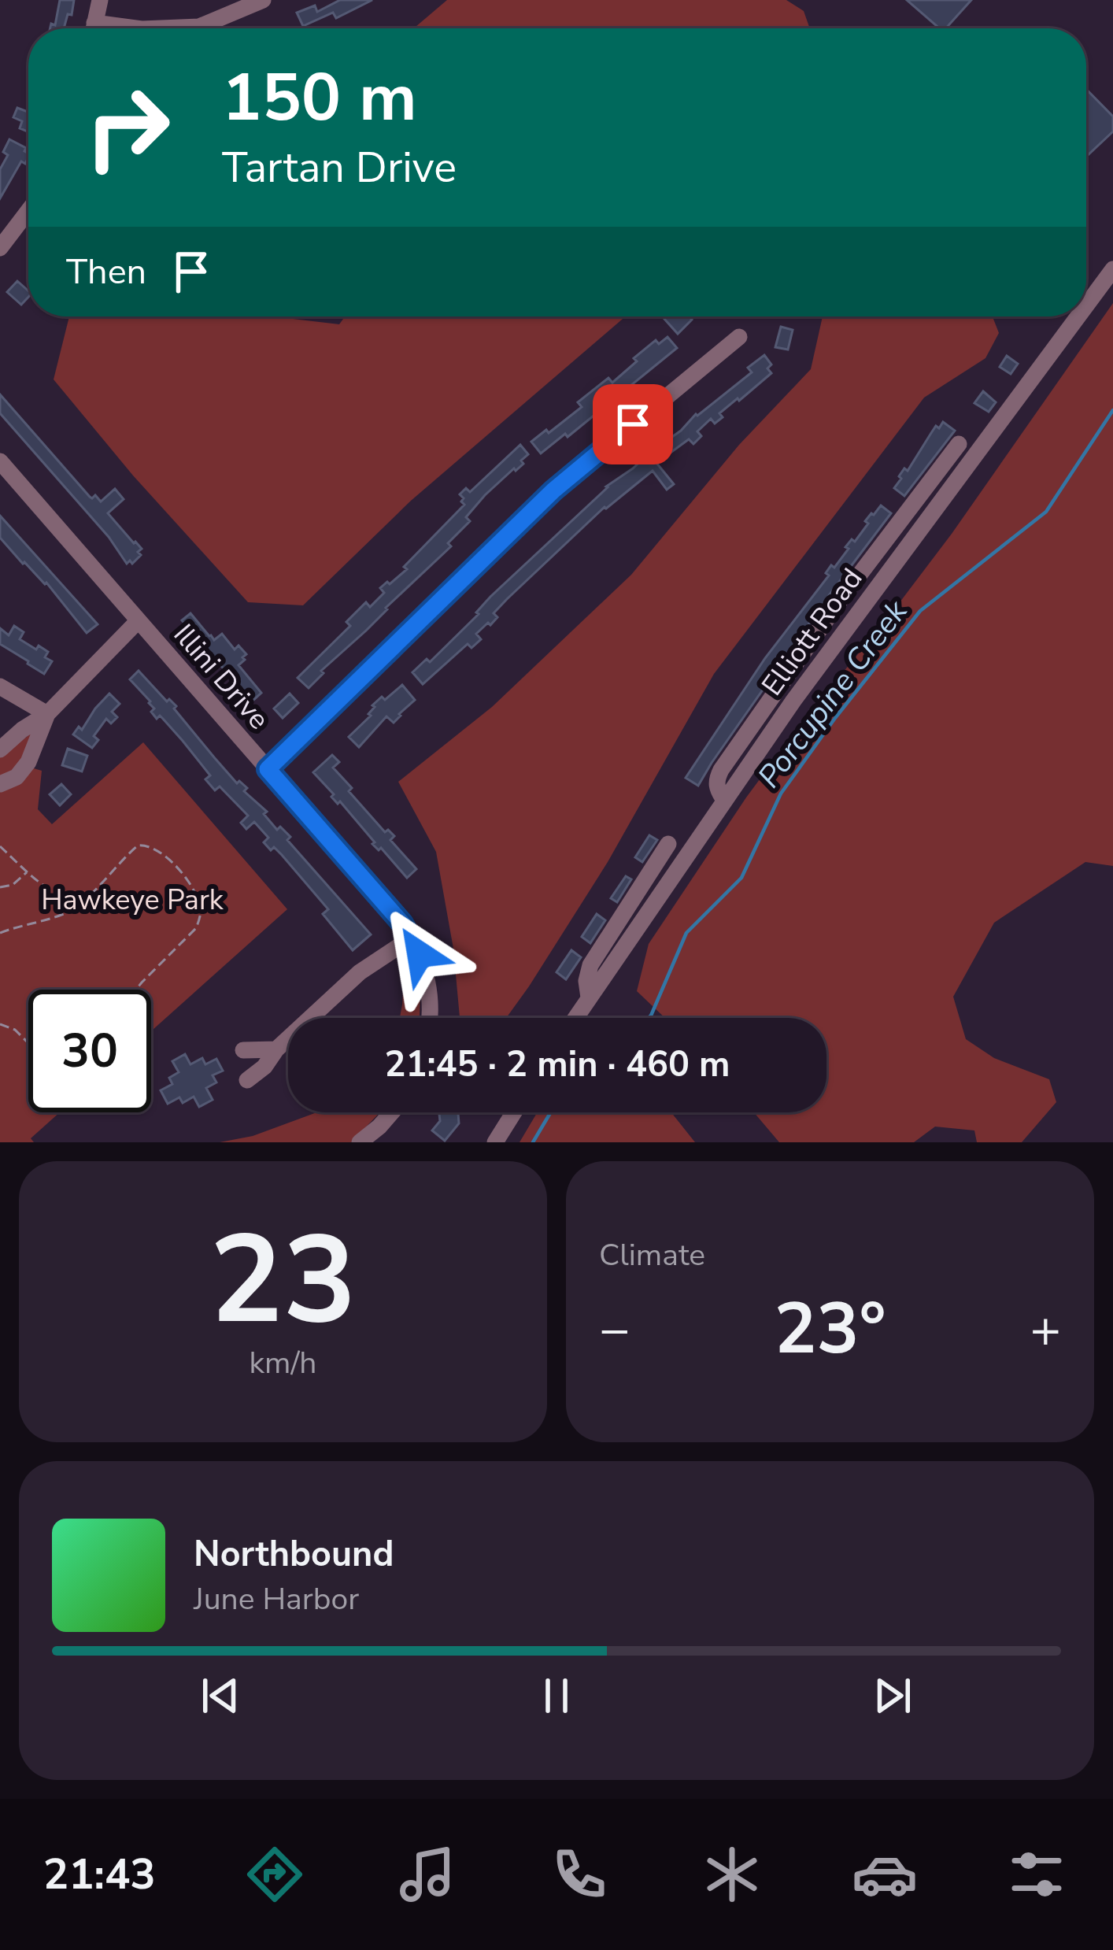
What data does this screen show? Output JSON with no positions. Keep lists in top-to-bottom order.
{
  "streets": {
    "street": ["Elliott Road", "Illini Drive"]
  },
  "water": ["Porcupine Creek"],
  "parks": ["Hawkeye Park"],
  "page": {
    "turn": ["150 m", "Tartan Drive"],
    "then": "Then",
    "limit": "30",
    "trip": "21:45 · 2 min · 460 m",
    "tile": [
      ["23", "km/h"],
      "Climate"
    ],
    "heat": ["−", "23°", "+"],
    "song": ["Northbound", "June Harbor"],
    "tabs": "21:43"
  }
}
